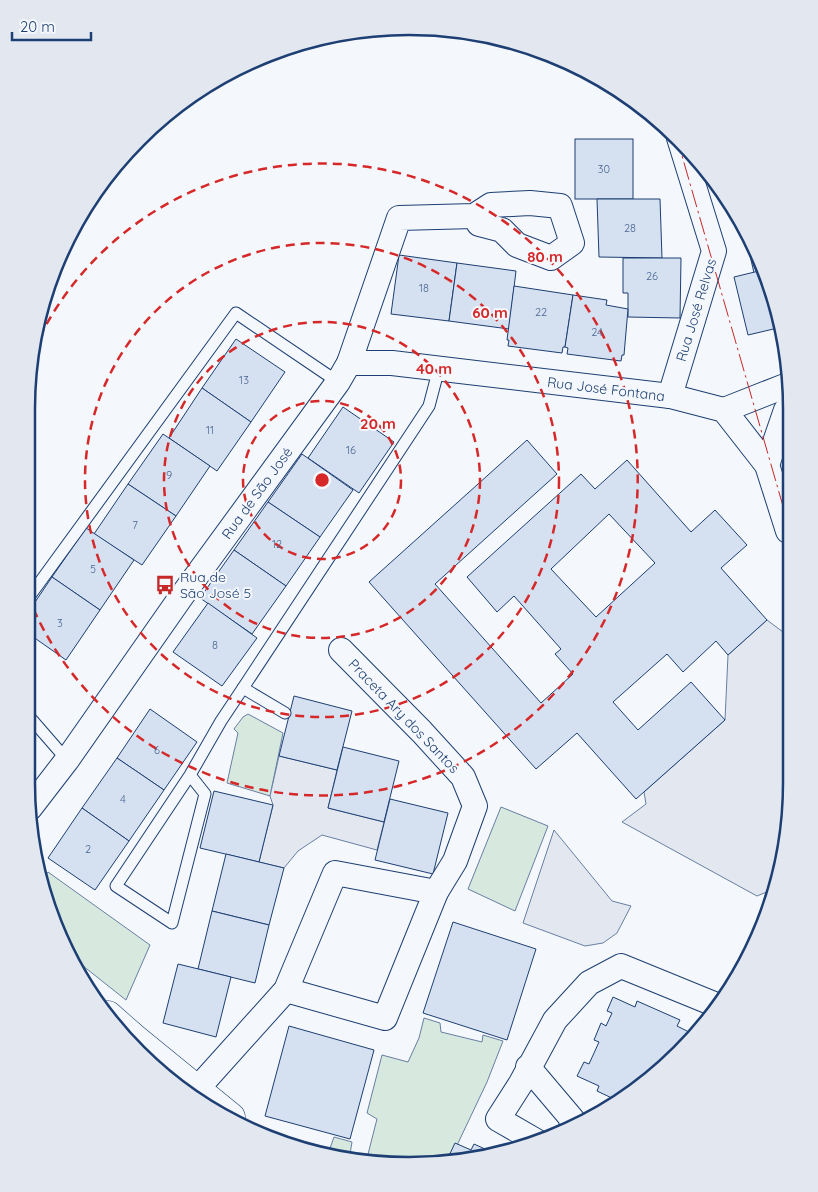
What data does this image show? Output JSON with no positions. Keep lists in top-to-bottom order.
{
  "streets": {
    "street": [
      "Rua José Relvas",
      "Rua José Fontana",
      "Rua de São José",
      "Praceta Ary dos Santos"
    ]
  },
  "crossings": [
    ["Rua José Relvas", "Rua José Fontana"],
    ["Rua José Fontana", "Rua de São José"]
  ],
  "places": {
    "bus stop": ["Rua de São José 5"]
  },
  "house_numbers": [
    "30",
    "28",
    "26",
    "18",
    "22",
    "24",
    "13",
    "11",
    "16",
    "9",
    "7",
    "12",
    "5",
    "3",
    "8",
    "6",
    "4",
    "2"
  ],
  "scale_bar": "20 m",
  "rings": [
    "80 m",
    "60 m",
    "40 m",
    "20 m"
  ]
}
